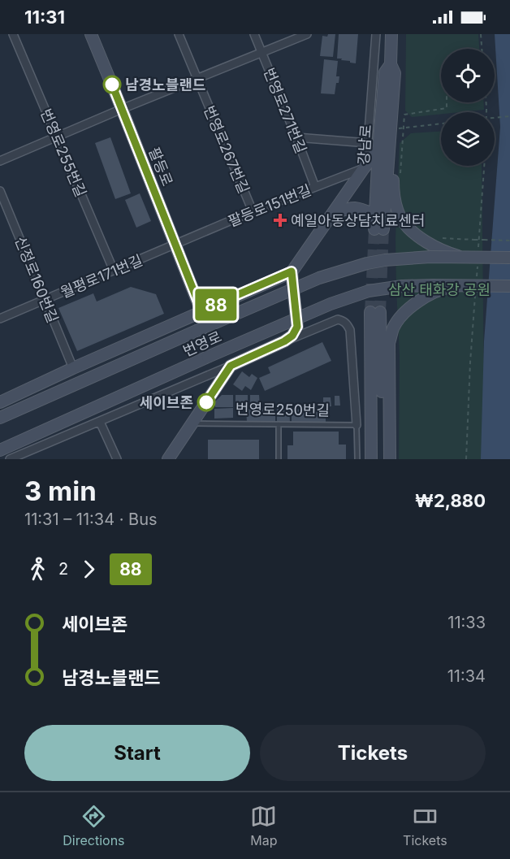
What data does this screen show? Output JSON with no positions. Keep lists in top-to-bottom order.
{
  "streets": {
    "main road": ["강남로", "팔등로", "번영로"],
    "street": [
      "번영로271번길",
      "번영로267번길",
      "번영로255번길",
      "팔등로151번길",
      "월평로171번길",
      "신정로160번길"
    ],
    "lane": ["번영로250번길"]
  },
  "crossings": [
    ["번영로271번길", "팔등로151번길"],
    ["번영로267번길", "팔등로151번길"],
    ["번영로255번길", "월평로171번길"],
    ["팔등로", "팔등로151번길"],
    ["팔등로", "월평로171번길"],
    ["팔등로151번길", "월평로171번길"],
    ["월평로171번길", "신정로160번길"]
  ],
  "parks": ["삼산 태화강 공원"],
  "places": {
    "other": ["남경노블랜드", "세이브존"],
    "health": ["예일아동상담치료센터"]
  },
  "lines": ["bus line 88"],
  "page": {
    "status": "11:31",
    "on_map": "88",
    "heading": ["3 min", "11:31 – 11:34 · Bus", "₩2,880"],
    "legs": ["2", "88"],
    "list": [
      {
        "name": "세이브존",
        "value": "11:33"
      },
      {
        "name": "남경노블랜드",
        "value": "11:34"
      }
    ],
    "buttons": ["Start", "Tickets"],
    "tabs": ["Directions", "Map", "Tickets"]
  }
}
